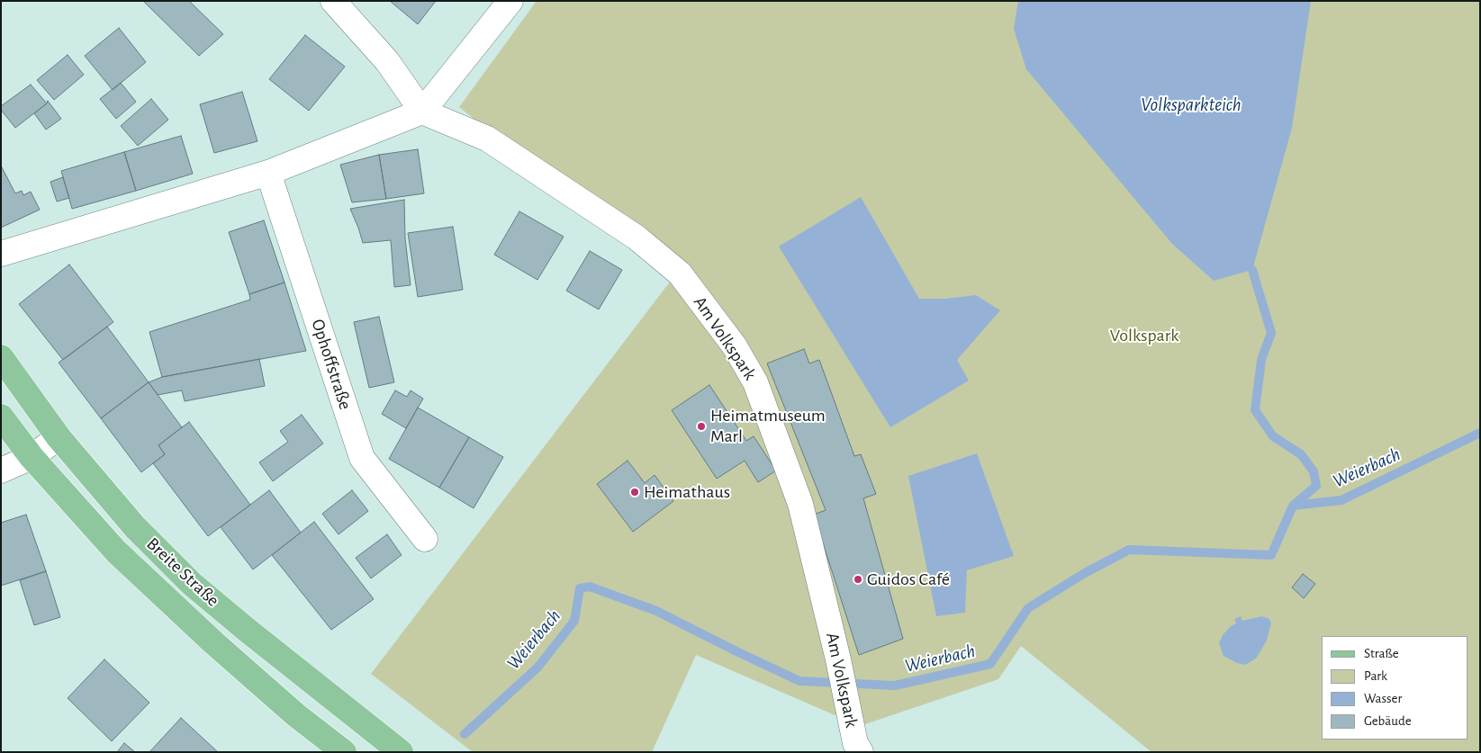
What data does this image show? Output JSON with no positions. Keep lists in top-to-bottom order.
{
  "streets": {
    "main road": ["Breite Straße"],
    "street": ["Am Volkspark", "Ophoffstraße"]
  },
  "water": ["Volksparkteich", "Weierbach"],
  "parks": ["Volkspark"],
  "places": ["Heimatmuseum Marl", "Heimathaus", "Guidos Café"],
  "legend": [
    "Straße",
    "Park",
    "Wasser",
    "Gebäude"
  ]
}
